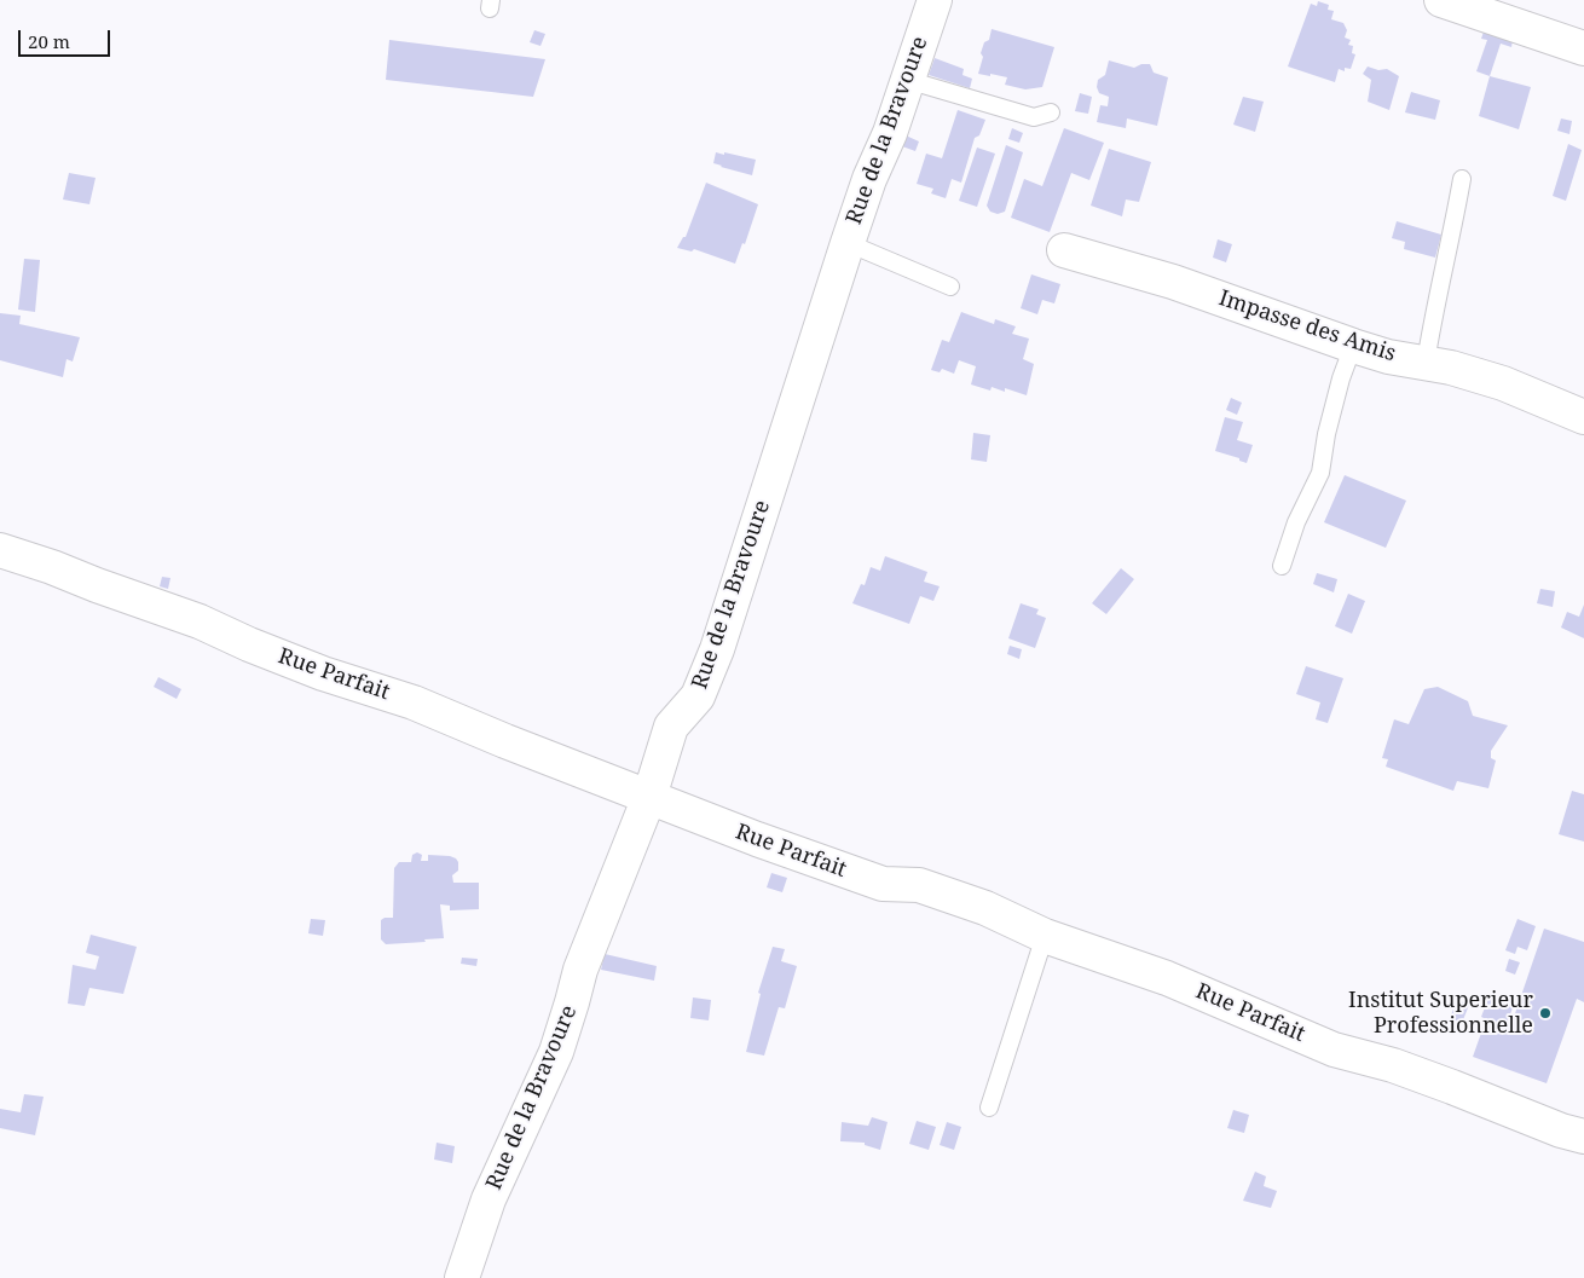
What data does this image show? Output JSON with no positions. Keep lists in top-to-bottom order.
{
  "streets": {
    "street": ["Rue de la Bravoure", "Impasse des Amis", "Rue Parfait"]
  },
  "crossings": [
    ["Rue de la Bravoure", "Rue Parfait"]
  ],
  "places": ["Institut Superieur Professionnelle"],
  "scale_bar": "20 m"
}
